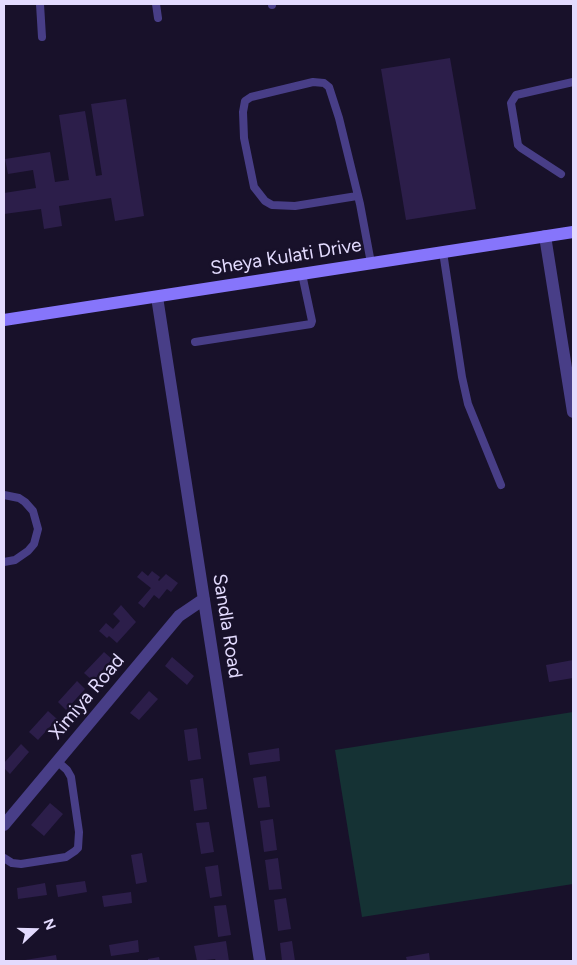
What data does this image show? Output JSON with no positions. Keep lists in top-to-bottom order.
{
  "streets": {
    "street": ["Sheya Kulati Drive", "Sandla Road", "Ximiya Road"]
  },
  "crossings": [
    ["Sheya Kulati Drive", "Sandla Road"],
    ["Sandla Road", "Ximiya Road"]
  ],
  "north": "right"
}
